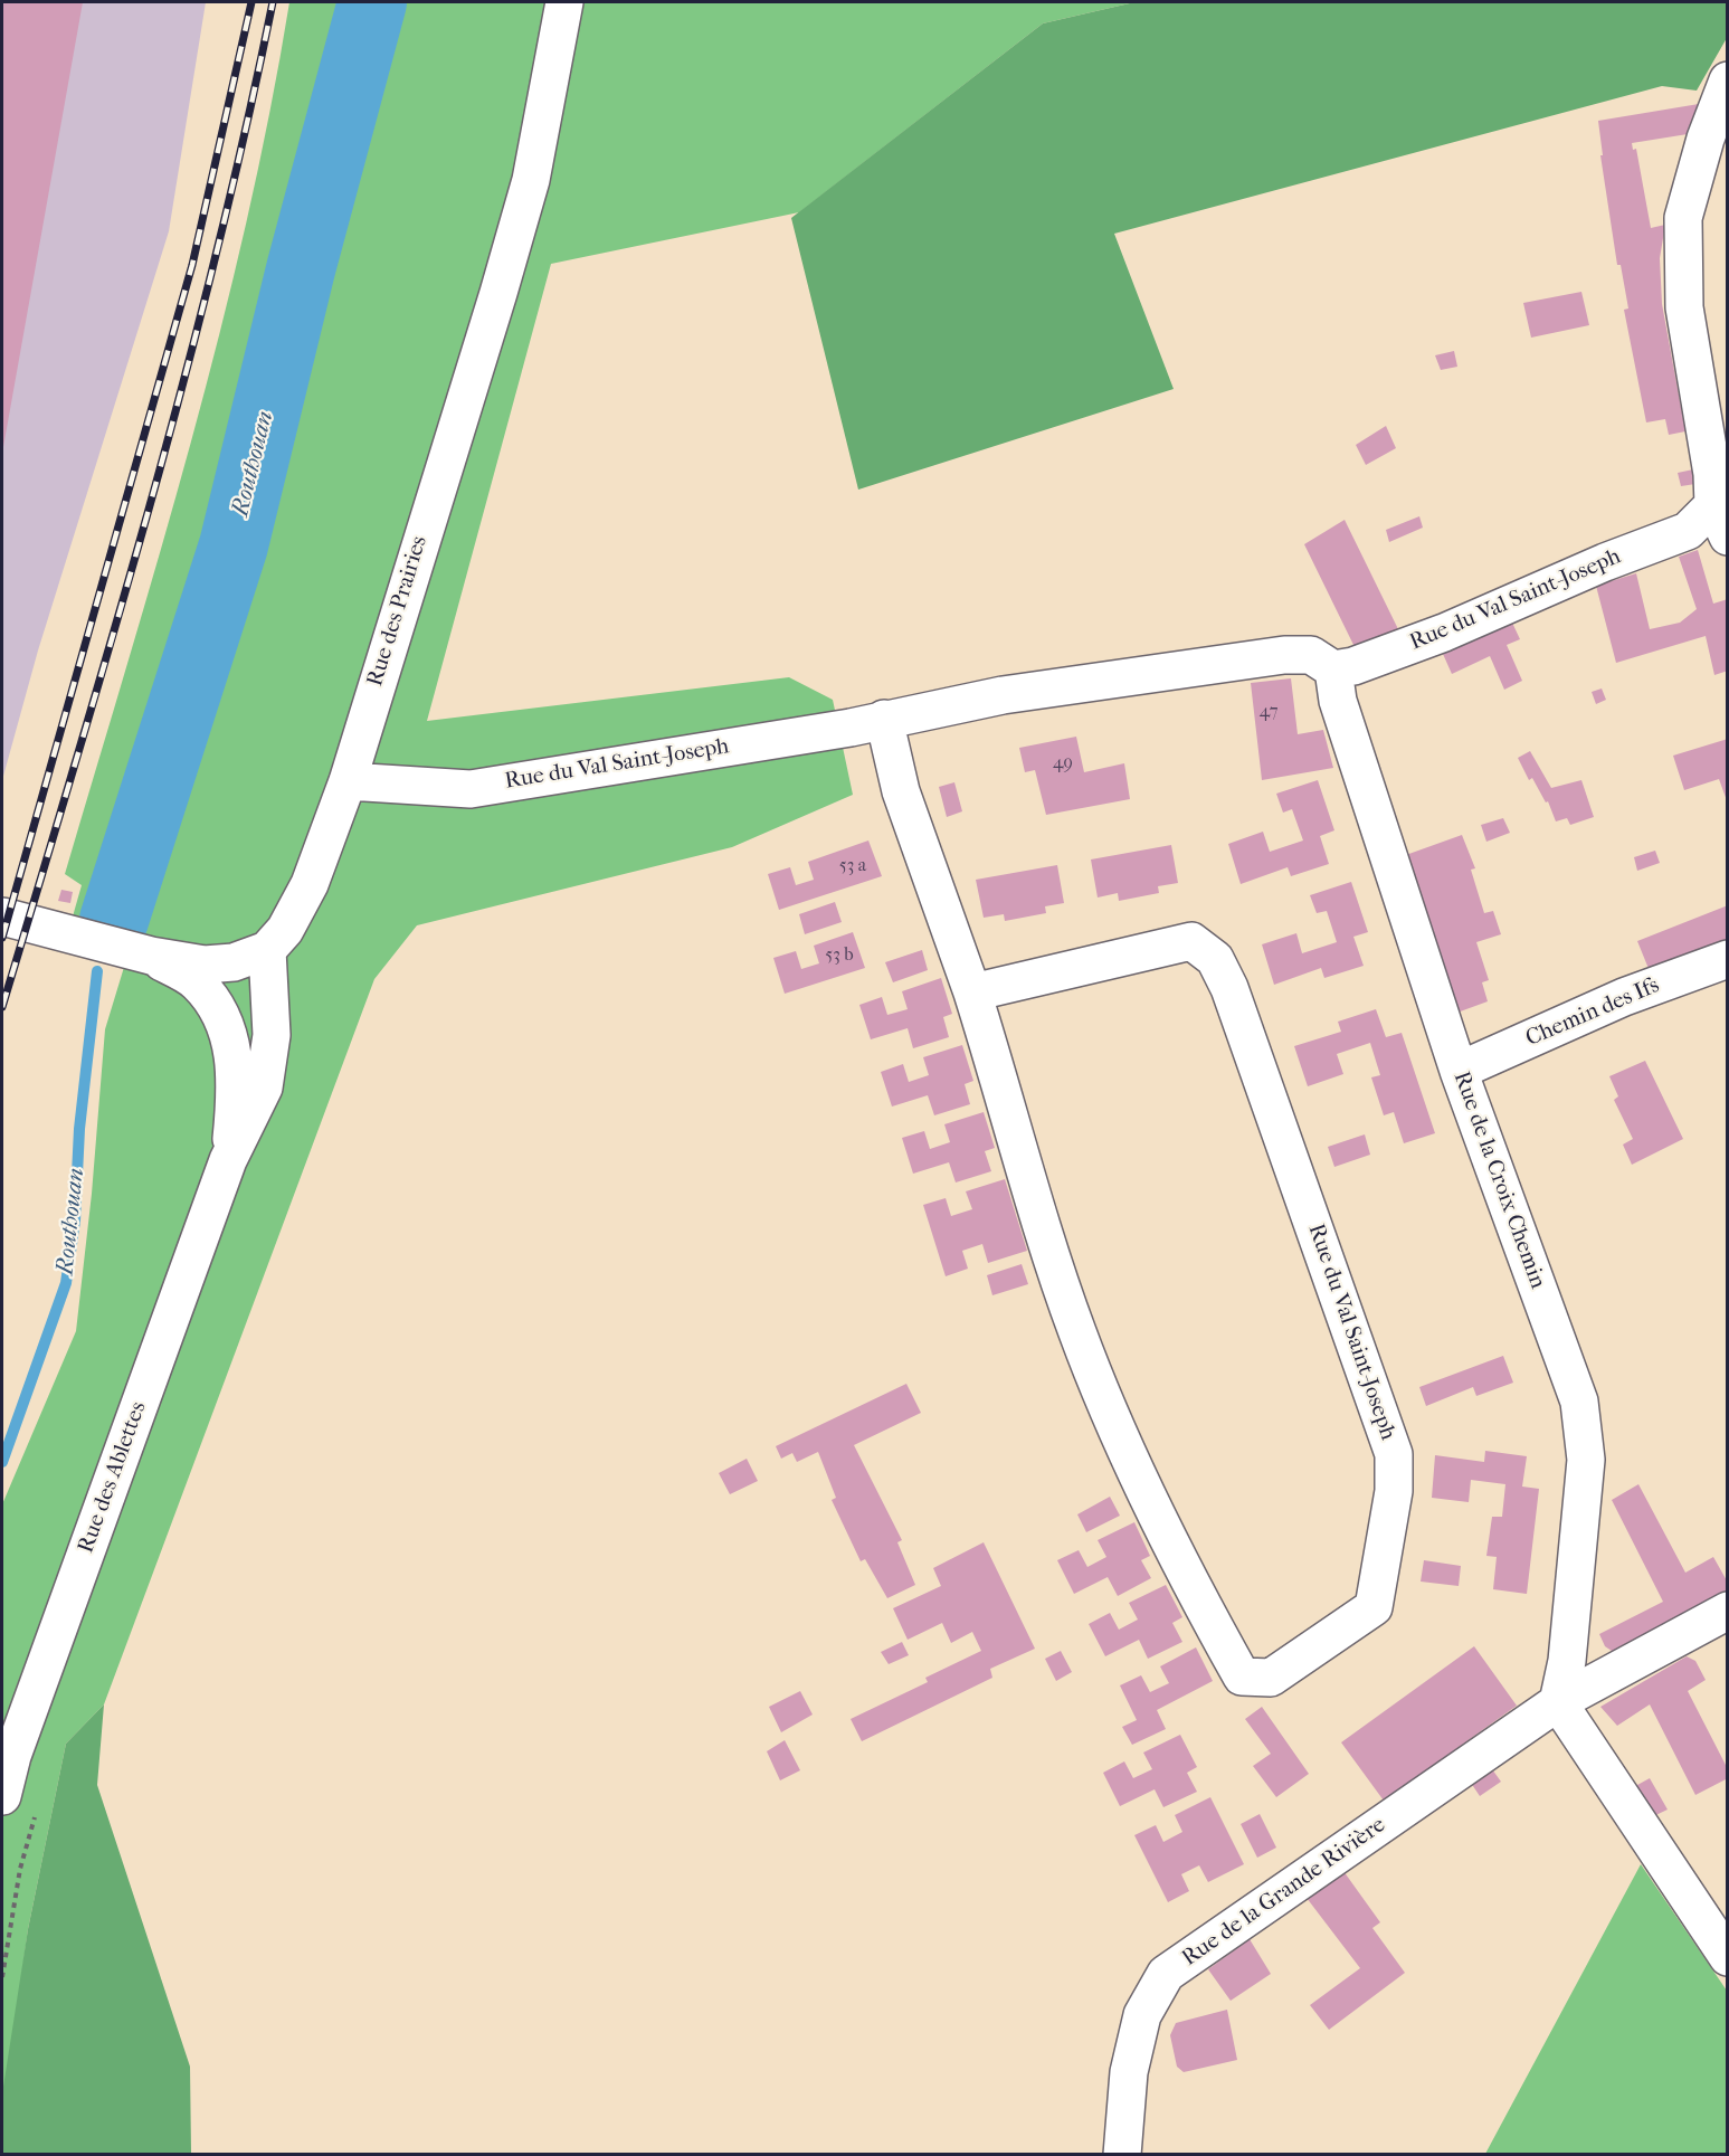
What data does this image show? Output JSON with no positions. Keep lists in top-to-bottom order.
{
  "streets": {
    "street": [
      "Rue du Val Saint-Joseph",
      "Rue des Prairies",
      "Chemin des Ifs",
      "Rue de la Croix Chemin",
      "Rue des Ablettes",
      "Rue de la Grande Rivière"
    ]
  },
  "crossings": [
    ["Rue du Val Saint-Joseph", "Rue des Prairies"],
    ["Rue du Val Saint-Joseph", "Rue de la Croix Chemin"],
    ["Rue des Prairies", "Rue des Ablettes"],
    ["Chemin des Ifs", "Rue de la Croix Chemin"],
    ["Rue de la Croix Chemin", "Rue de la Grande Rivière"]
  ],
  "water": ["Routhouan"],
  "house_numbers": [
    "47",
    "49",
    "53 a",
    "53 b"
  ]
}
